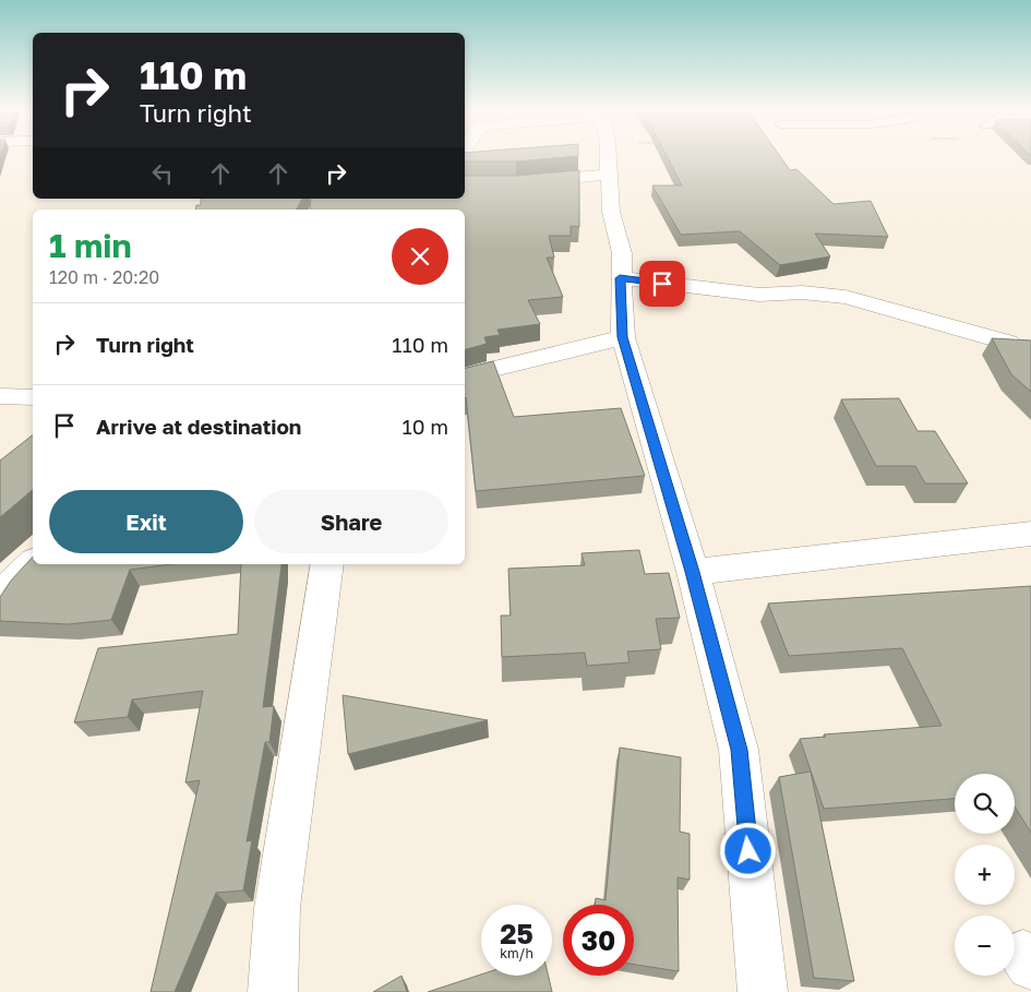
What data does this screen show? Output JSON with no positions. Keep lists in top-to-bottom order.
{
  "page": {
    "turn": ["110 m", "Turn right"],
    "heading": ["1 min", "120 m · 20:20"],
    "list": [
      {
        "name": "Turn right",
        "value": "110 m"
      },
      {
        "name": "Arrive at destination",
        "value": "10 m"
      }
    ],
    "buttons": ["Exit", "Share"],
    "map_buttons": ["+", "−"],
    "speed": "25 km/h",
    "limit": "30"
  }
}
